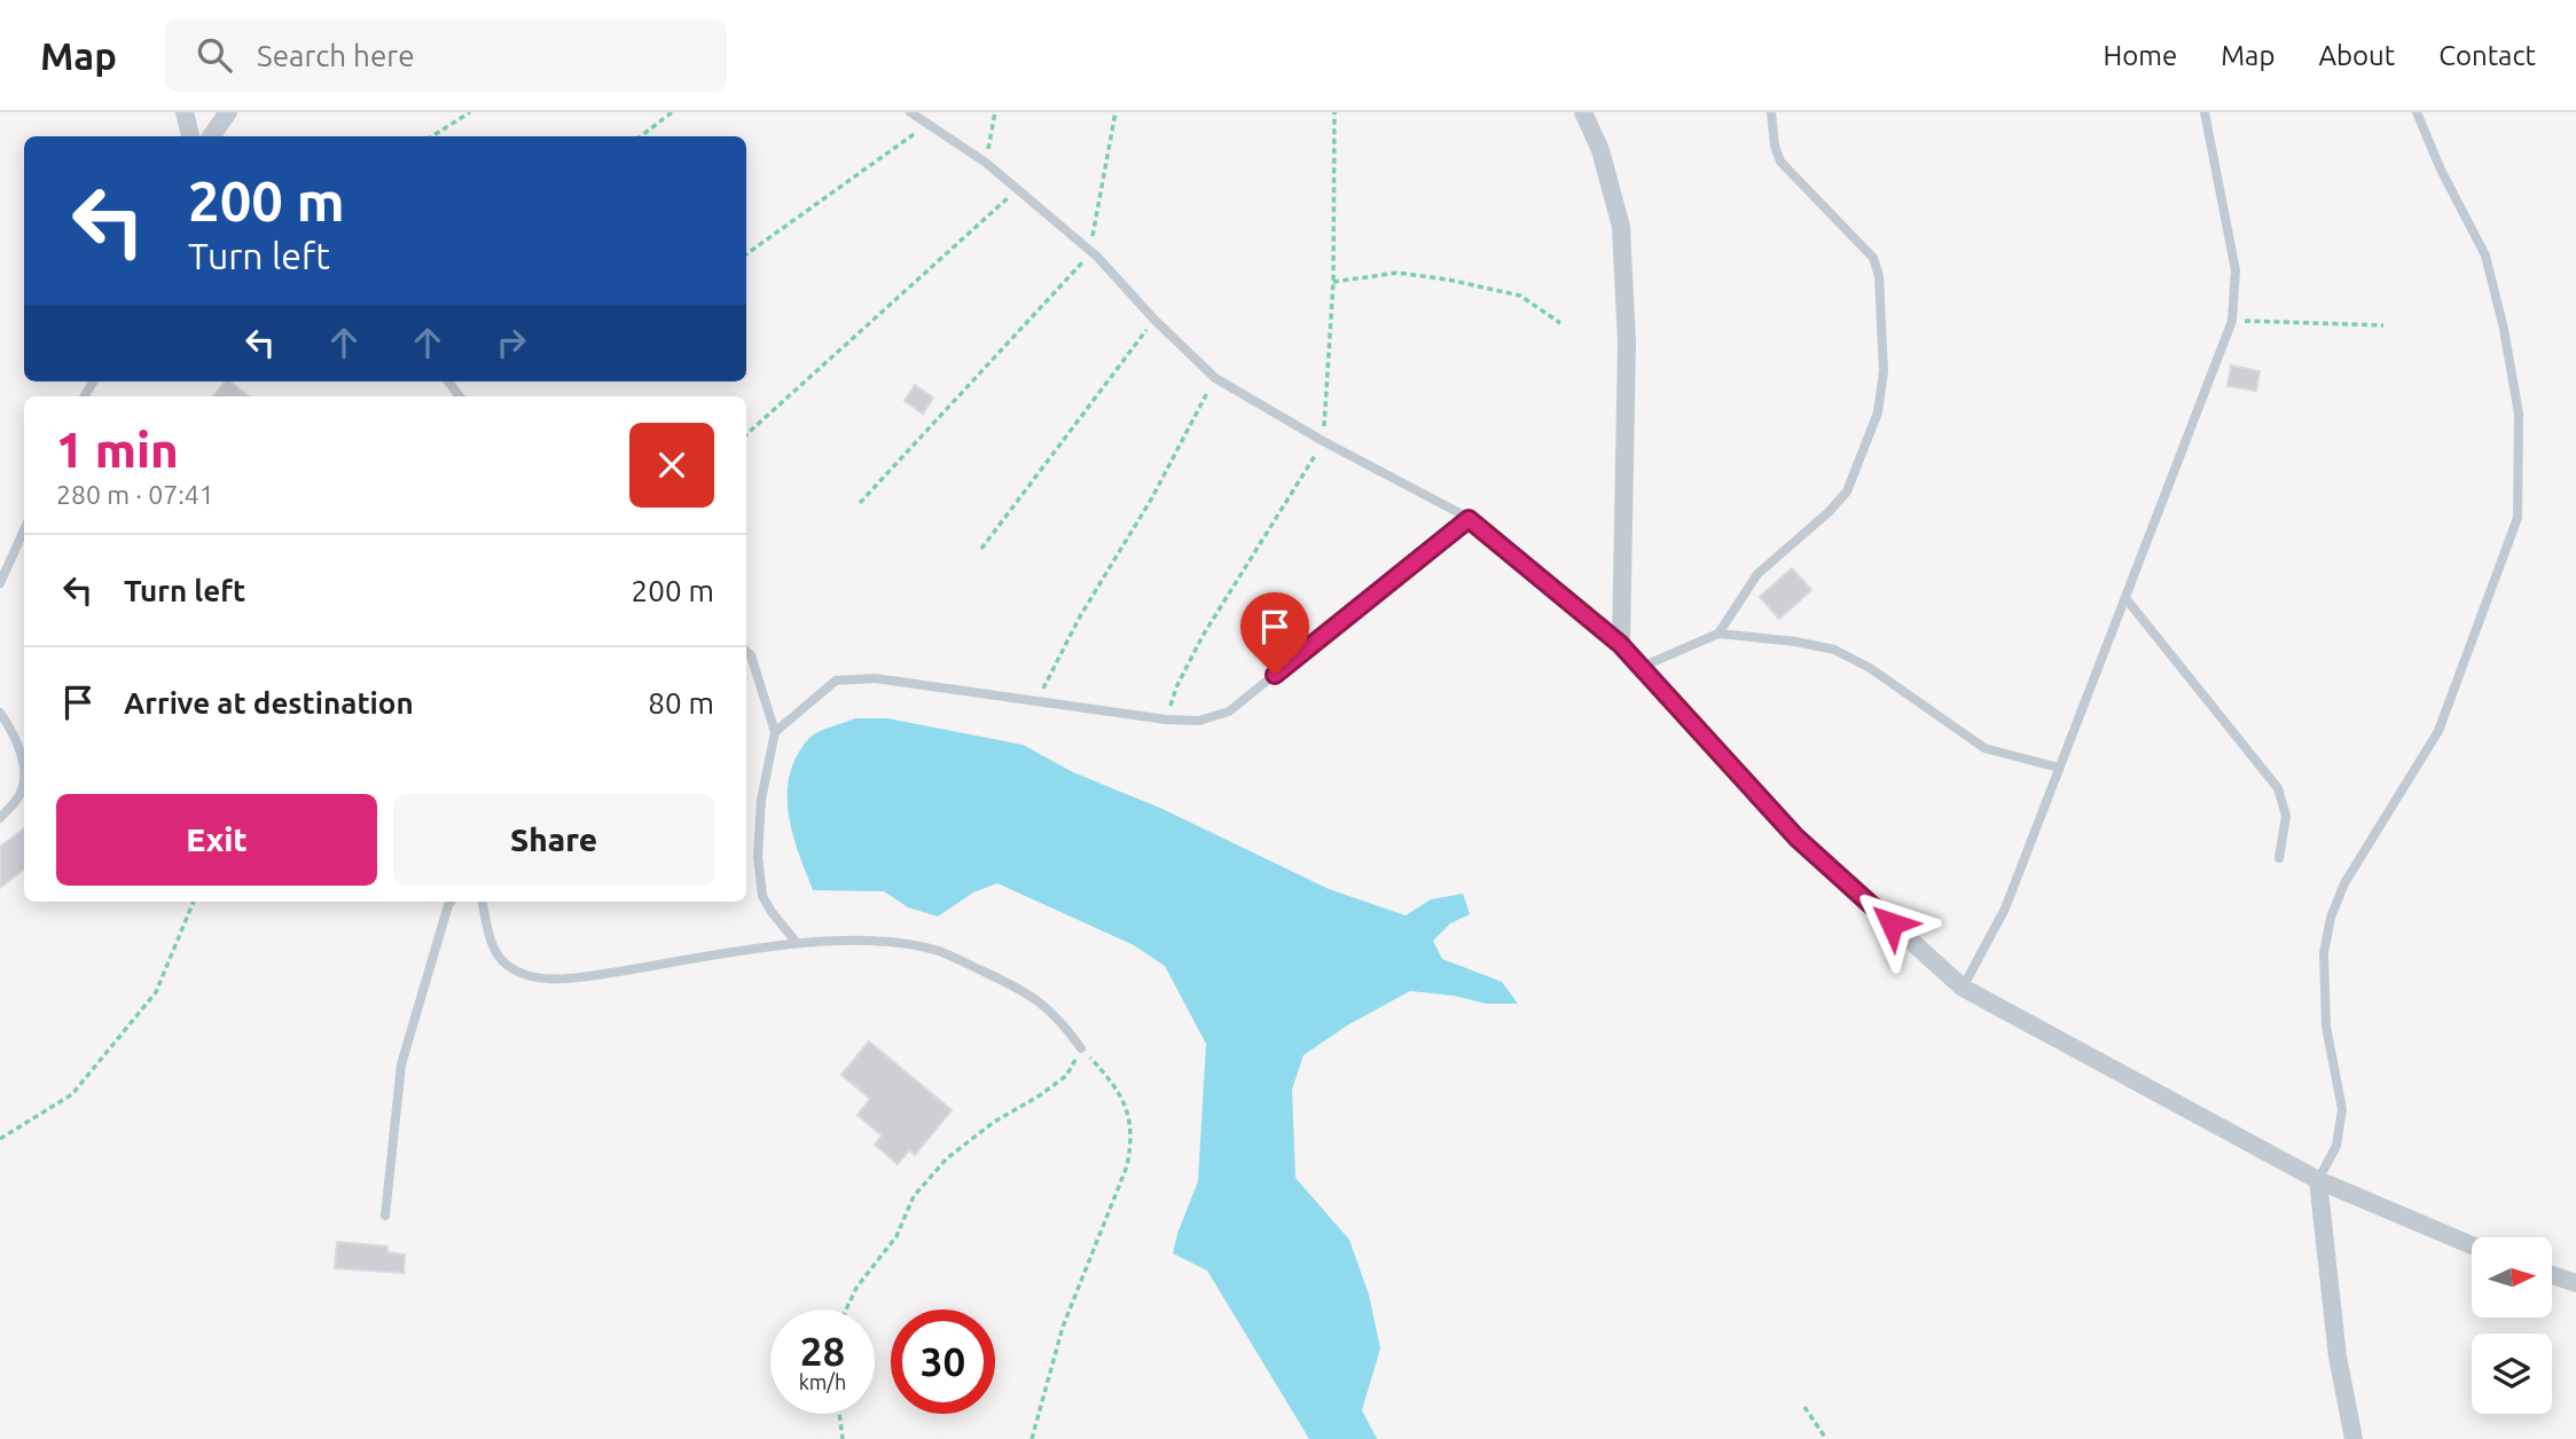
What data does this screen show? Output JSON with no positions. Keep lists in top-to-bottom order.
{
  "north": "right",
  "page": {
    "header": "Map",
    "search": "Search here",
    "nav": [
      "Home",
      "Map",
      "About",
      "Contact"
    ],
    "turn": ["200 m", "Turn left"],
    "heading": ["1 min", "280 m · 07:41"],
    "list": [
      {
        "name": "Turn left",
        "value": "200 m"
      },
      {
        "name": "Arrive at destination",
        "value": "80 m"
      }
    ],
    "buttons": ["Exit", "Share"],
    "speed": "28 km/h",
    "limit": "30"
  }
}
